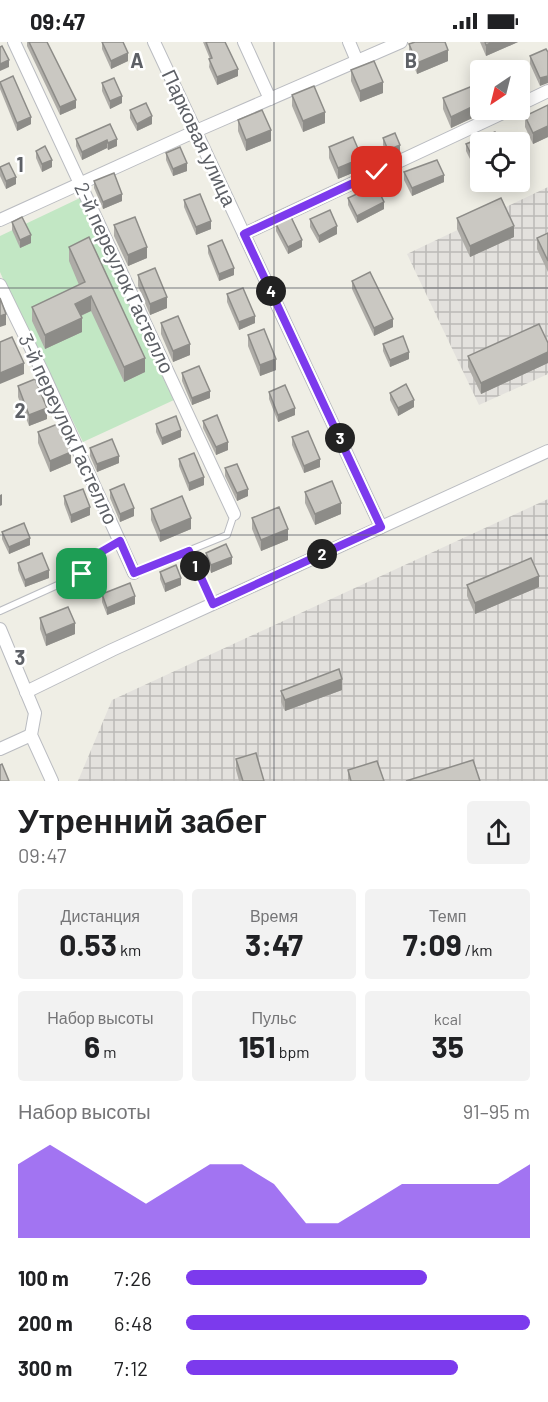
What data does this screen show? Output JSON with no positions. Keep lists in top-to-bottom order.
{
  "streets": {
    "street": ["Парковая улица", "2-й переулок Гастелло", "3-й переулок Гастелло"]
  },
  "north": "bottom left",
  "page": {
    "status": "09:47",
    "pins": [
      "4",
      "3",
      "2",
      "1"
    ],
    "heading": ["Утренний забег", "09:47"],
    "stats": [
      ["Дистанция", "0.53 km"],
      ["Время", "3:47"],
      ["Темп", "7:09 /km"],
      ["Набор высоты", "6 m"],
      ["Пульс", "151 bpm"],
      ["kcal", "35"]
    ],
    "chart": ["Набор высоты", "91–95 m"],
    "list": [
      {
        "name": "100 m",
        "note": "7:26"
      },
      {
        "name": "200 m",
        "note": "6:48"
      },
      {
        "name": "300 m",
        "note": "7:12"
      }
    ]
  },
  "grid": {
    "columns": ["A", "B"],
    "rows": ["1", "2", "3"]
  }
}
